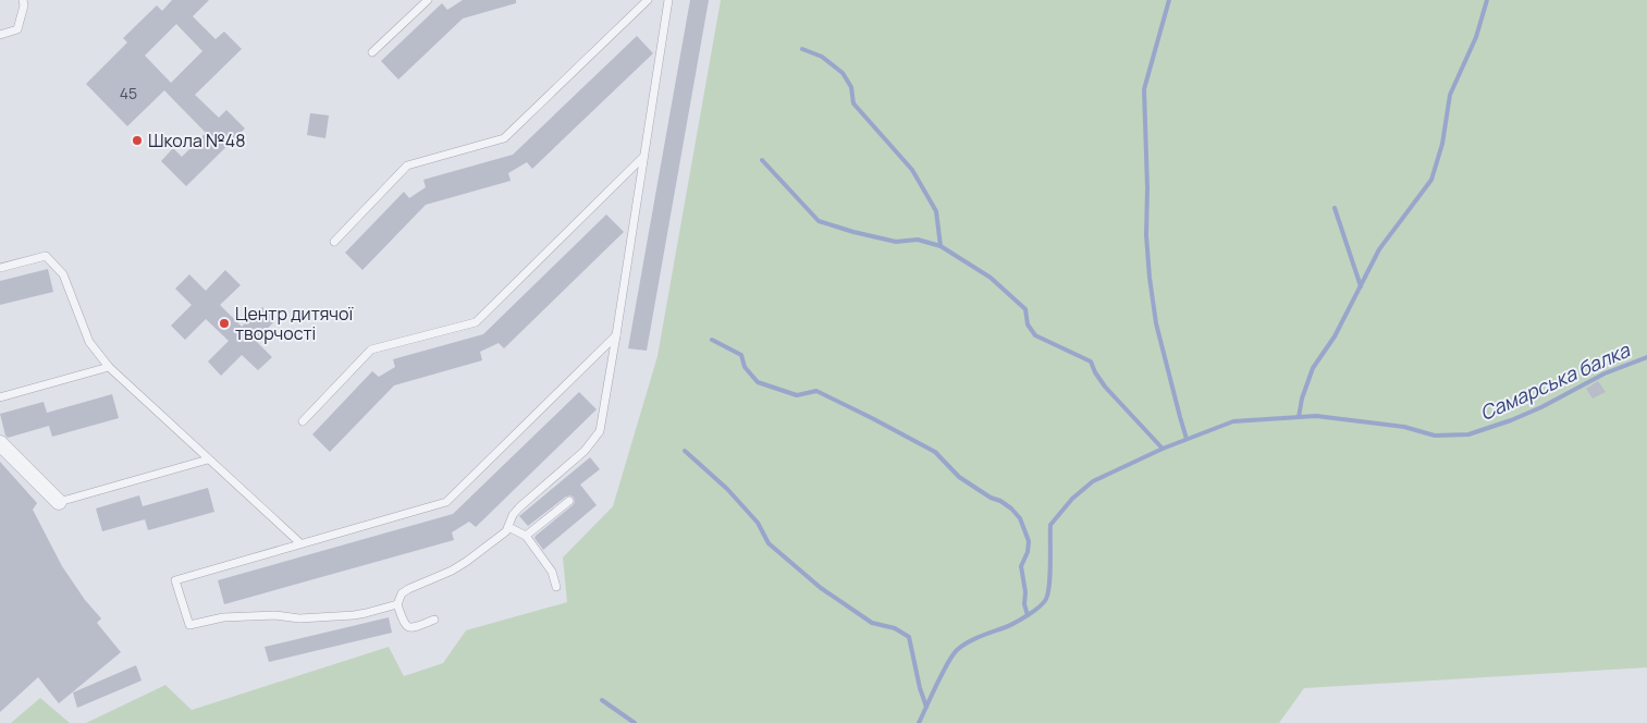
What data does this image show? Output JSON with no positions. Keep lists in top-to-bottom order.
{
  "water": ["Самарська балка"],
  "places": ["Школа №48", "Центр дитячої творчості"],
  "house_numbers": ["45"]
}
